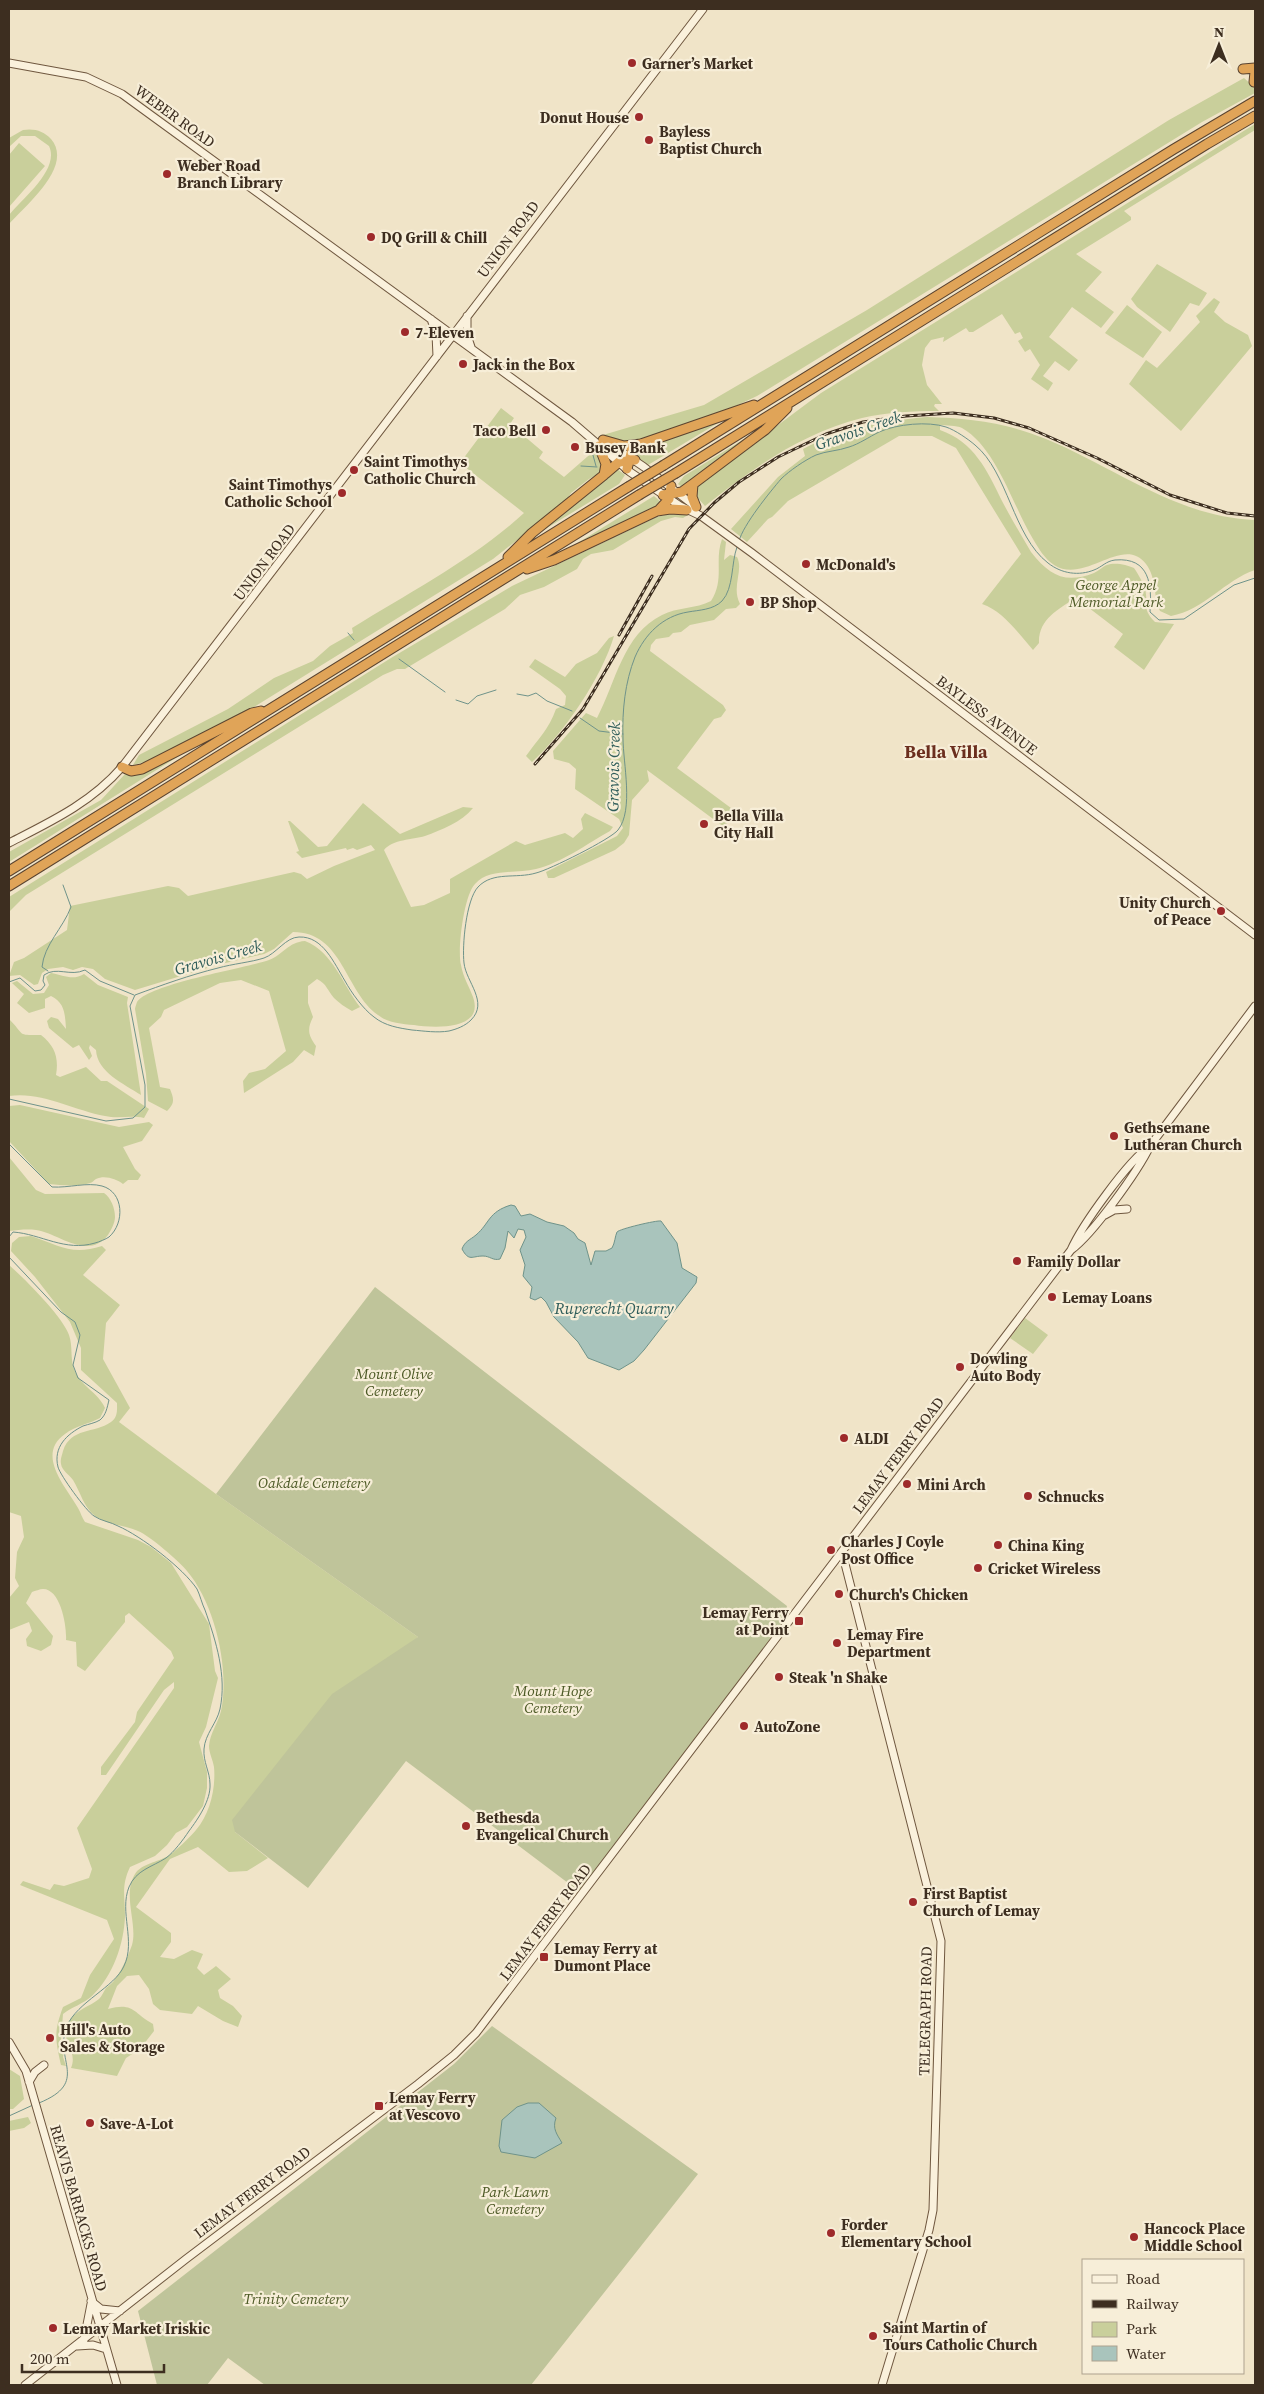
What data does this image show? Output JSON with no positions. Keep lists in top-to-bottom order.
{
  "streets": {
    "main road": [
      "WEBER ROAD",
      "UNION ROAD",
      "BAYLESS AVENUE",
      "LEMAY FERRY ROAD",
      "TELEGRAPH ROAD",
      "REAVIS BARRACKS ROAD"
    ]
  },
  "crossings": [
    ["WEBER ROAD", "UNION ROAD"],
    ["WEBER ROAD", "BAYLESS AVENUE"],
    ["UNION ROAD", "BAYLESS AVENUE"],
    ["LEMAY FERRY ROAD", "TELEGRAPH ROAD"],
    ["LEMAY FERRY ROAD", "REAVIS BARRACKS ROAD"]
  ],
  "districts": ["Bella Villa"],
  "water": ["Gravois Creek", "Ruperecht Quarry"],
  "parks": [
    "George Appel Memorial Park",
    "Mount Olive Cemetery",
    "Oakdale Cemetery",
    "Mount Hope Cemetery",
    "Park Lawn Cemetery",
    "Trinity Cemetery"
  ],
  "places": {
    "other": [
      "Garner’s Market",
      "Donut House",
      "Bayless Baptist Church",
      "Weber Road Branch Library",
      "DQ Grill & Chill",
      "7-Eleven",
      "Jack in the Box",
      "Taco Bell",
      "Busey Bank",
      "Saint Timothys Catholic Church",
      "Saint Timothys Catholic School",
      "McDonald's",
      "BP Shop",
      "Bella Villa City Hall",
      "Unity Church of Peace",
      "Gethsemane Lutheran Church",
      "Family Dollar",
      "Lemay Loans",
      "Dowling Auto Body",
      "ALDI",
      "Mini Arch",
      "Schnucks",
      "China King",
      "Charles J Coyle Post Office",
      "Cricket Wireless",
      "Church's Chicken",
      "Lemay Fire Department",
      "Steak 'n Shake",
      "AutoZone",
      "Bethesda Evangelical Church",
      "First Baptist Church of Lemay",
      "Hill's Auto Sales & Storage",
      "Save-A-Lot",
      "Forder Elementary School",
      "Hancock Place Middle School",
      "Lemay Market Iriskic",
      "Saint Martin of Tours Catholic Church"
    ],
    "transit": ["Lemay Ferry at Point", "Lemay Ferry at Dumont Place", "Lemay Ferry at Vescovo"]
  },
  "legend": [
    "Road",
    "Railway",
    "Park",
    "Water"
  ],
  "scale_bar": "200 m",
  "north": "top"
}
